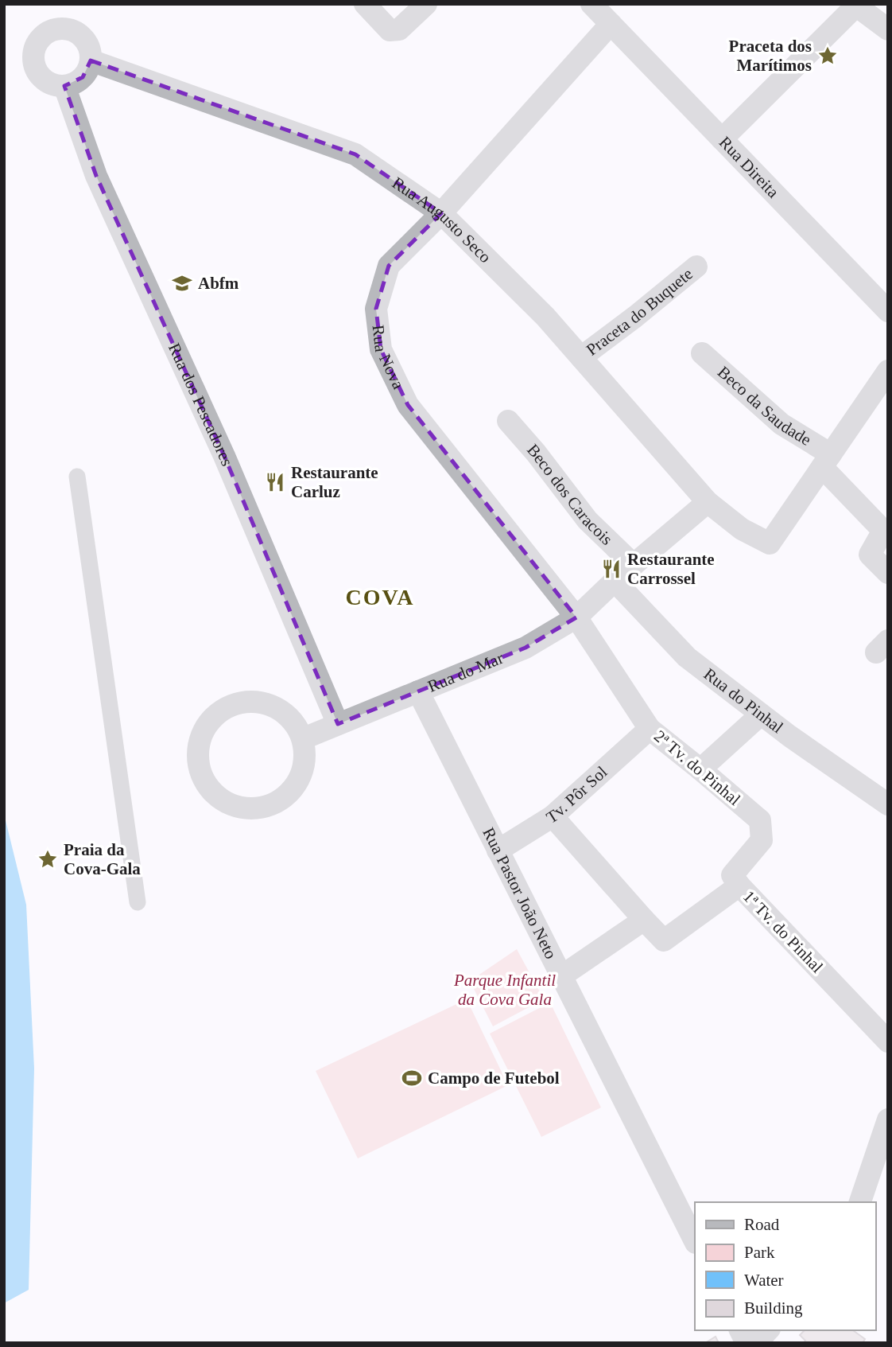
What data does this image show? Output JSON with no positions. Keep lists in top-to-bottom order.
{
  "streets": {
    "street": [
      "Rua Direita",
      "Rua Augusto Seco",
      "Praceta do Buquete",
      "Rua Nova",
      "Rua dos Pescadores",
      "Beco da Saudade",
      "Beco dos Caracois",
      "Rua do Mar",
      "Rua do Pinhal",
      "2ª Tv. do Pinhal",
      "Tv. Pôr Sol",
      "Rua Pastor João Neto",
      "1ª Tv. do Pinhal"
    ]
  },
  "crossings": [
    ["Rua Direita", "Rua Nova"],
    ["Rua Augusto Seco", "Praceta do Buquete"],
    ["Rua Augusto Seco", "Rua Nova"],
    ["Rua Augusto Seco", "Rua dos Pescadores"],
    ["Rua Augusto Seco", "Beco da Saudade"],
    ["Rua Augusto Seco", "Rua do Mar"],
    ["Rua Nova", "Rua do Mar"],
    ["Rua Nova", "2ª Tv. do Pinhal"],
    ["Rua dos Pescadores", "Rua do Mar"],
    ["Beco dos Caracois", "Rua do Mar"],
    ["Rua do Mar", "Rua do Pinhal"],
    ["Rua do Mar", "2ª Tv. do Pinhal"],
    ["Rua do Mar", "Rua Pastor João Neto"],
    ["2ª Tv. do Pinhal", "Tv. Pôr Sol"],
    ["2ª Tv. do Pinhal", "1ª Tv. do Pinhal"],
    ["Tv. Pôr Sol", "Rua Pastor João Neto"]
  ],
  "districts": ["COVA"],
  "parks": ["Parque Infantil da Cova Gala"],
  "places": {
    "place": ["Praceta dos Marítimos", "Praia da Cova-Gala"],
    "school or university": ["Abfm"],
    "restaurant": ["Restaurante Carluz", "Restaurante Carrossel"],
    "sports": ["Campo de Futebol"]
  },
  "legend": [
    "Road",
    "Park",
    "Water",
    "Building"
  ]
}
